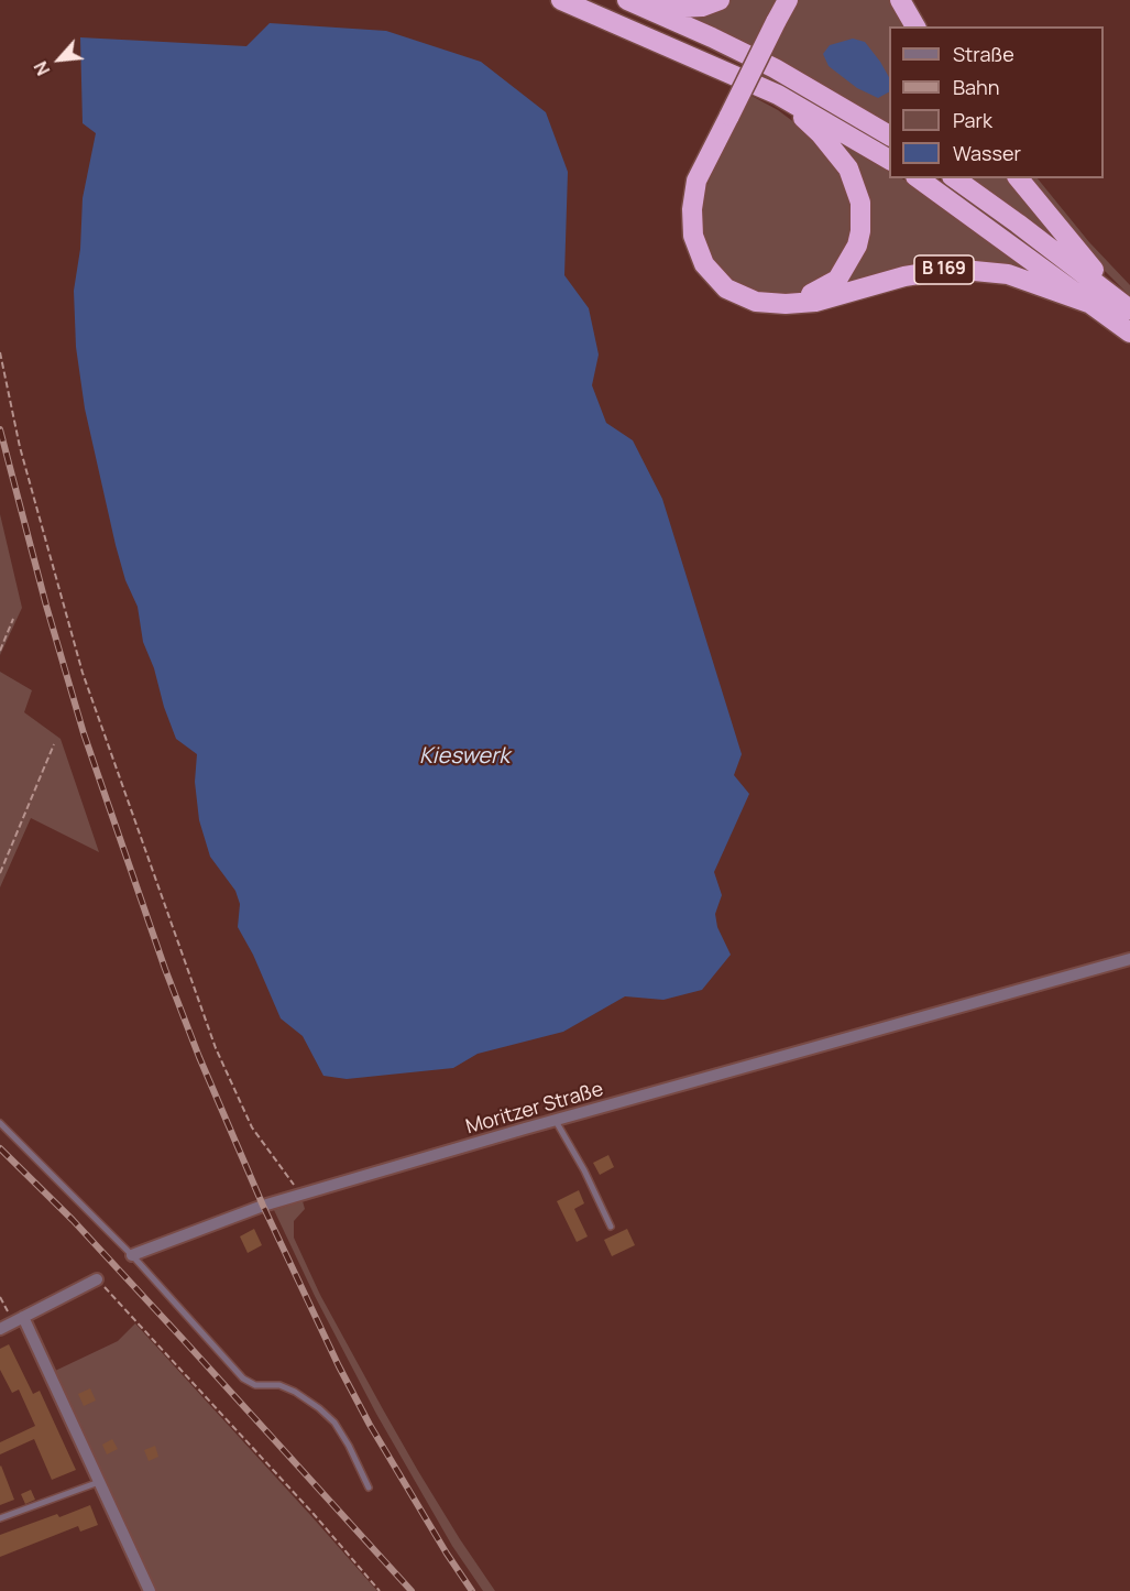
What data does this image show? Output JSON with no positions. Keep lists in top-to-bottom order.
{
  "streets": {
    "highway": ["B 169"],
    "street": ["Moritzer Straße"]
  },
  "water": ["Kieswerk"],
  "legend": [
    "Straße",
    "Bahn",
    "Park",
    "Wasser"
  ],
  "north": "bottom left"
}
